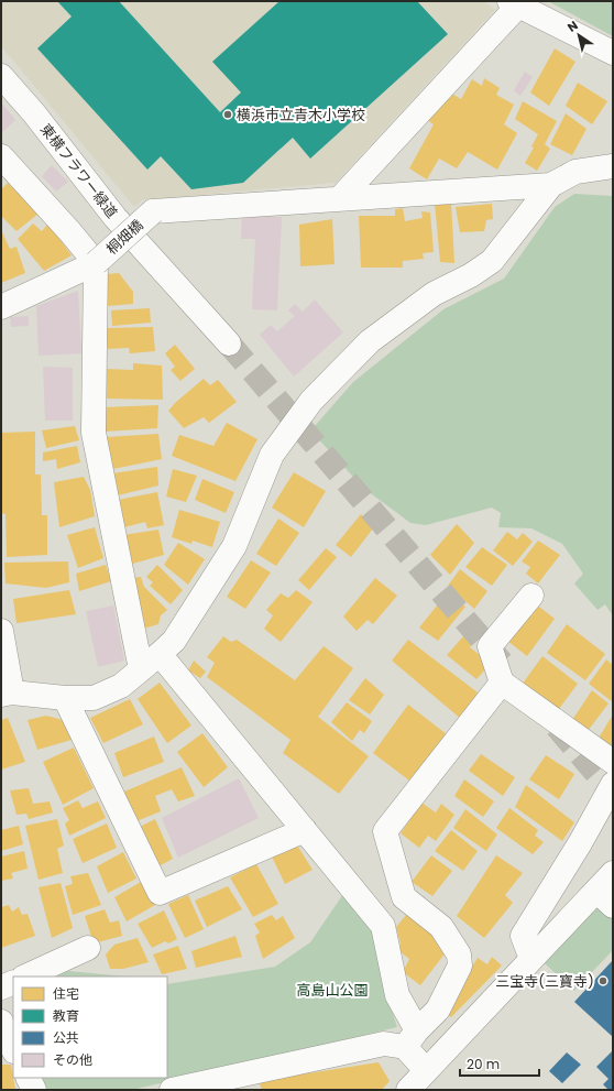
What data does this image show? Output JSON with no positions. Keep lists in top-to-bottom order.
{
  "streets": {
    "street": ["東横フラワー緑道", "桐畑橋"]
  },
  "parks": ["高島山公園"],
  "places": ["横浜市立青木小学校", "三宝寺(三寶寺)"],
  "legend": [
    "住宅",
    "教育",
    "公共",
    "その他"
  ],
  "scale_bar": "20 m",
  "north": "top left"
}
